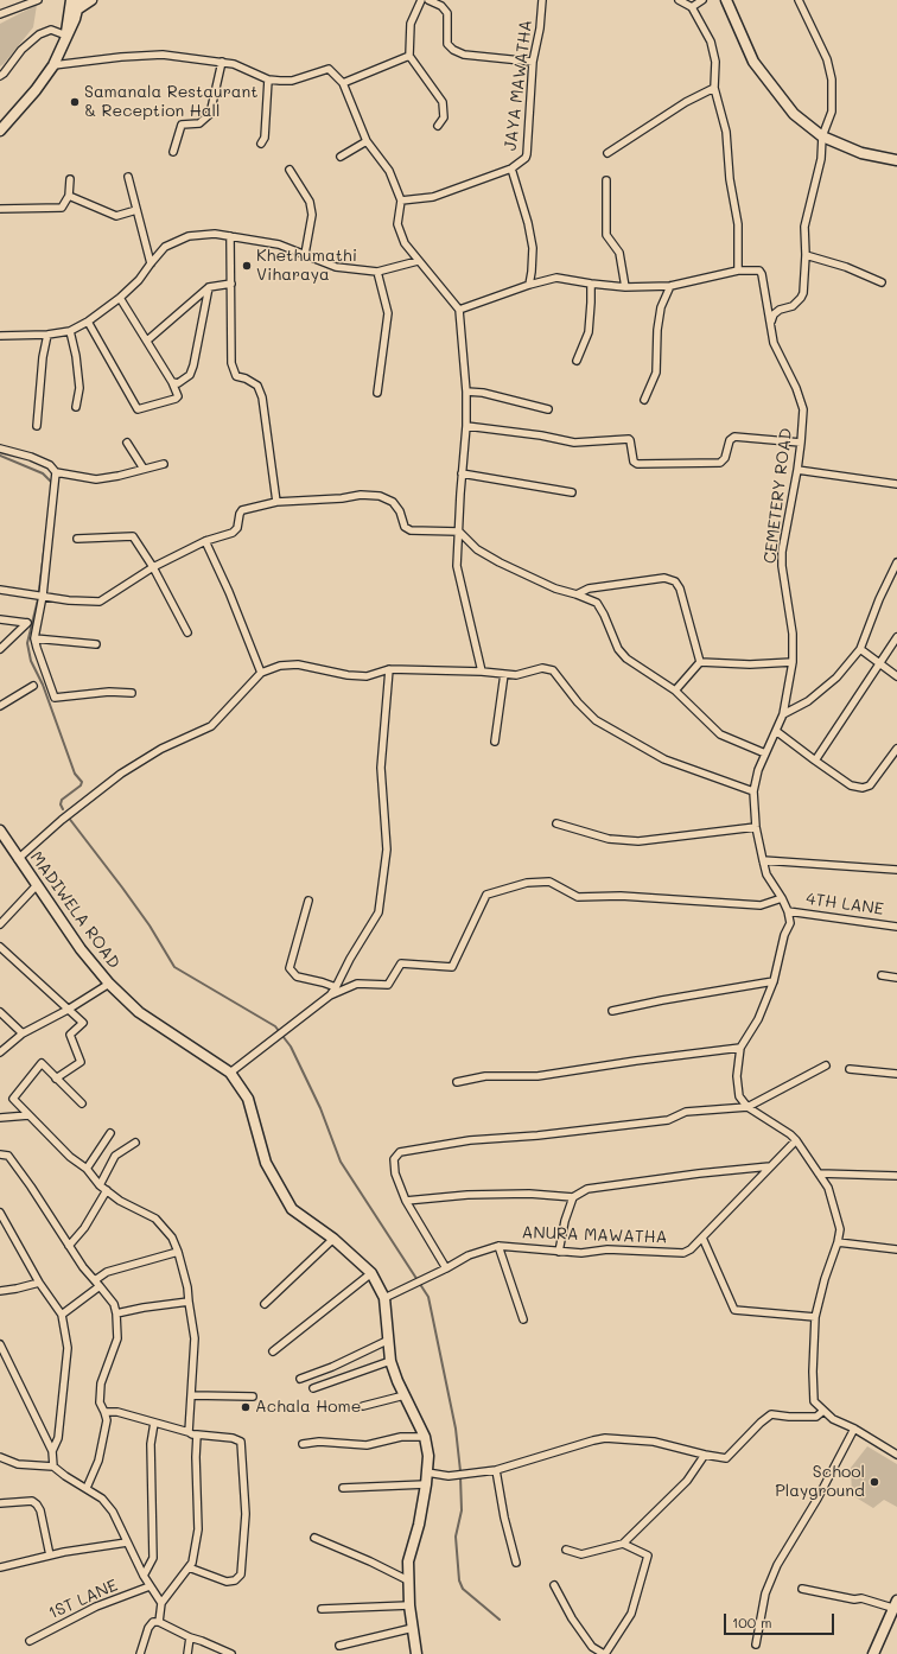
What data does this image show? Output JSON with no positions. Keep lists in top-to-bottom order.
{
  "streets": {
    "main road": ["MADIWELA ROAD"],
    "street": [
      "JAYA MAWATHA",
      "CEMETERY ROAD",
      "4TH LANE",
      "ANURA MAWATHA",
      "1ST LANE"
    ]
  },
  "crossings": [
    ["CEMETERY ROAD", "4TH LANE"],
    ["MADIWELA ROAD", "ANURA MAWATHA"]
  ],
  "places": [
    "Samanala Restaurant & Reception Hall",
    "Khethumathi Viharaya",
    "Achala Home",
    "School Playground"
  ],
  "scale_bar": "100 m"
}
